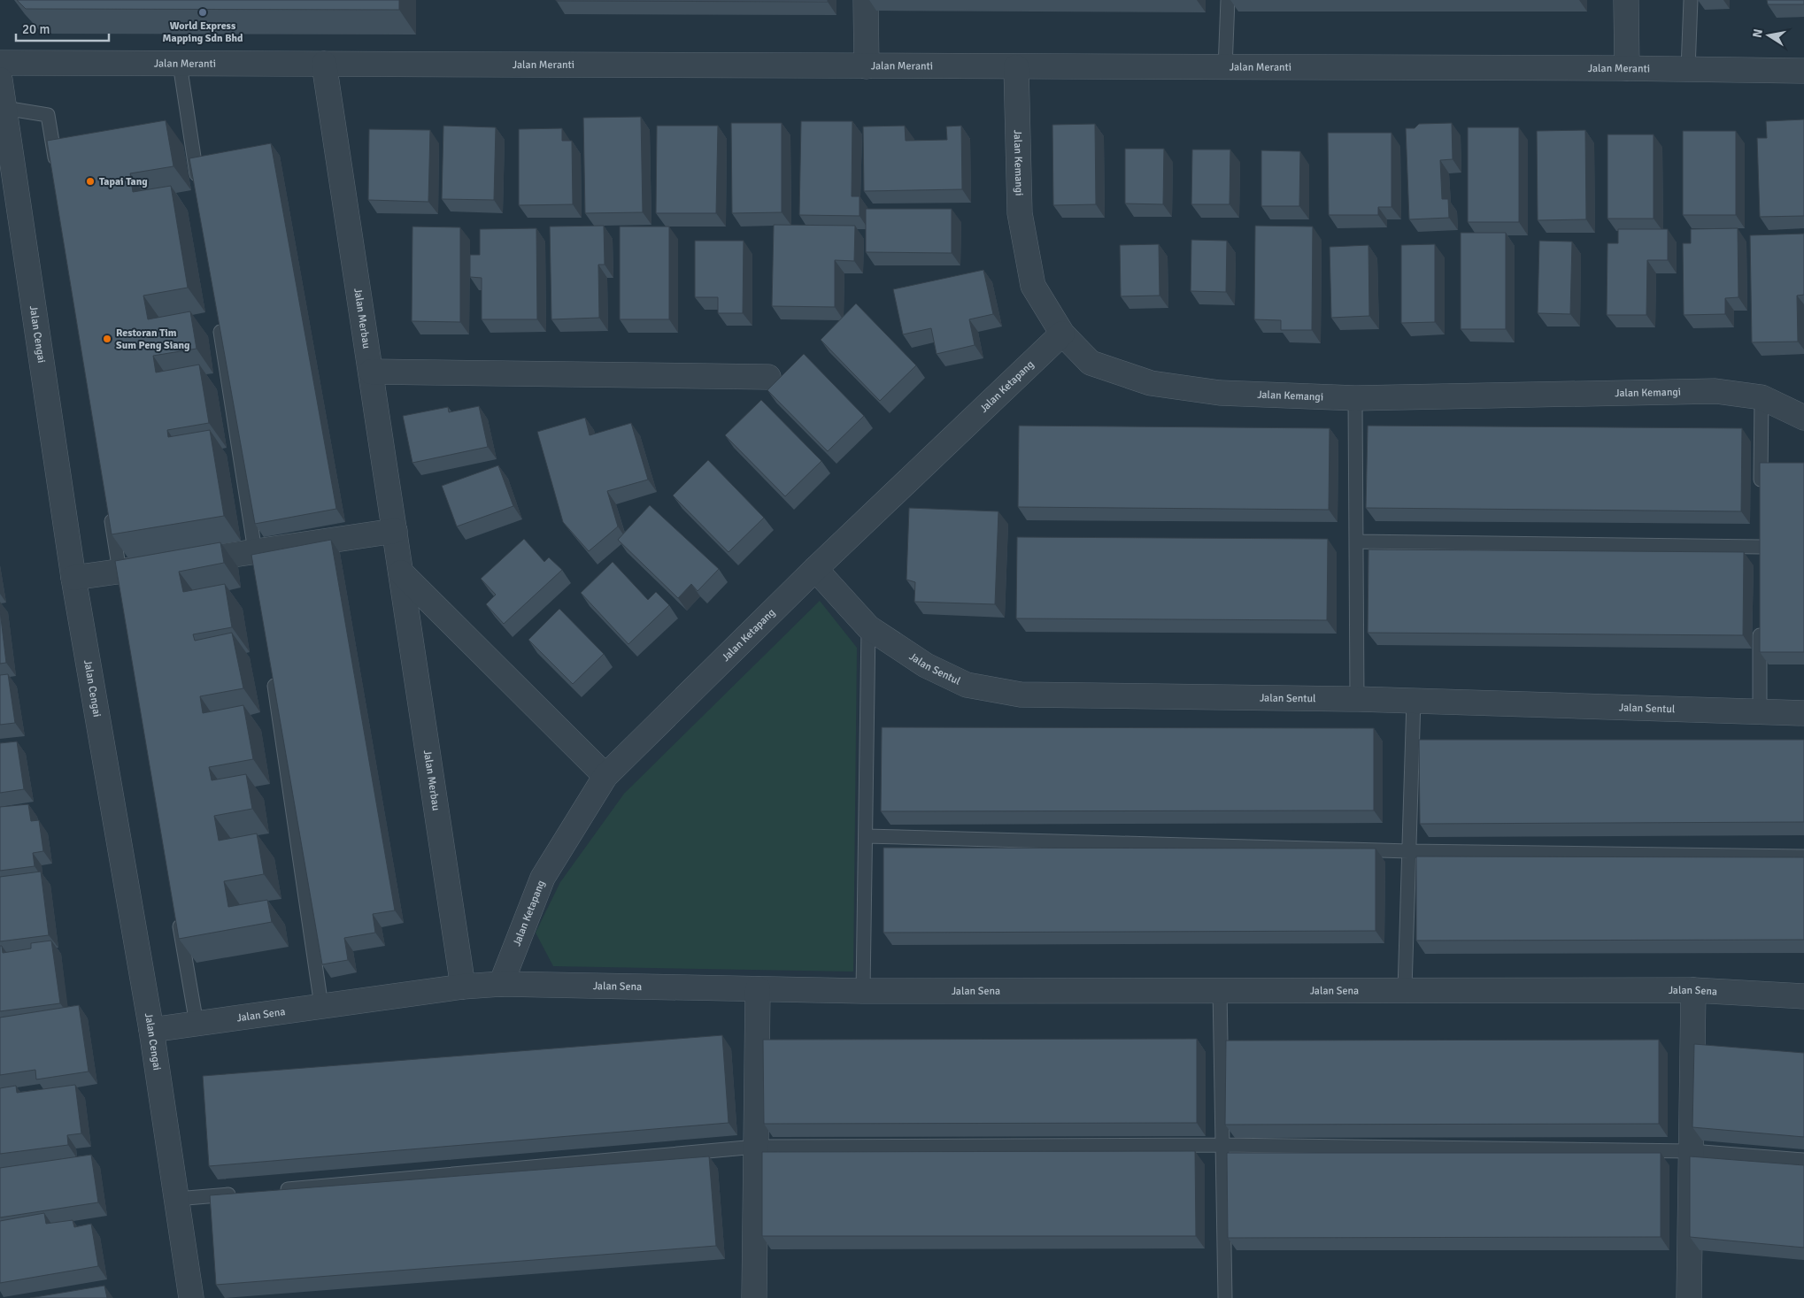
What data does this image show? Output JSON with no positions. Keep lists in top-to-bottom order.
{
  "streets": {
    "street": [
      "Jalan Meranti",
      "Jalan Kemangi",
      "Jalan Merbau",
      "Jalan Cengai",
      "Jalan Ketapang",
      "Jalan Sentul",
      "Jalan Sena"
    ]
  },
  "crossings": [
    ["Jalan Meranti", "Jalan Kemangi"],
    ["Jalan Meranti", "Jalan Merbau"],
    ["Jalan Kemangi", "Jalan Ketapang"],
    ["Jalan Merbau", "Jalan Sena"],
    ["Jalan Cengai", "Jalan Sena"],
    ["Jalan Ketapang", "Jalan Sentul"],
    ["Jalan Ketapang", "Jalan Sena"]
  ],
  "places": ["World Express Mapping Sdn Bhd", "Tapai Tang", "Restoran Tim Sum Peng Siang"],
  "scale_bar": "20 m",
  "north": "left"
}
